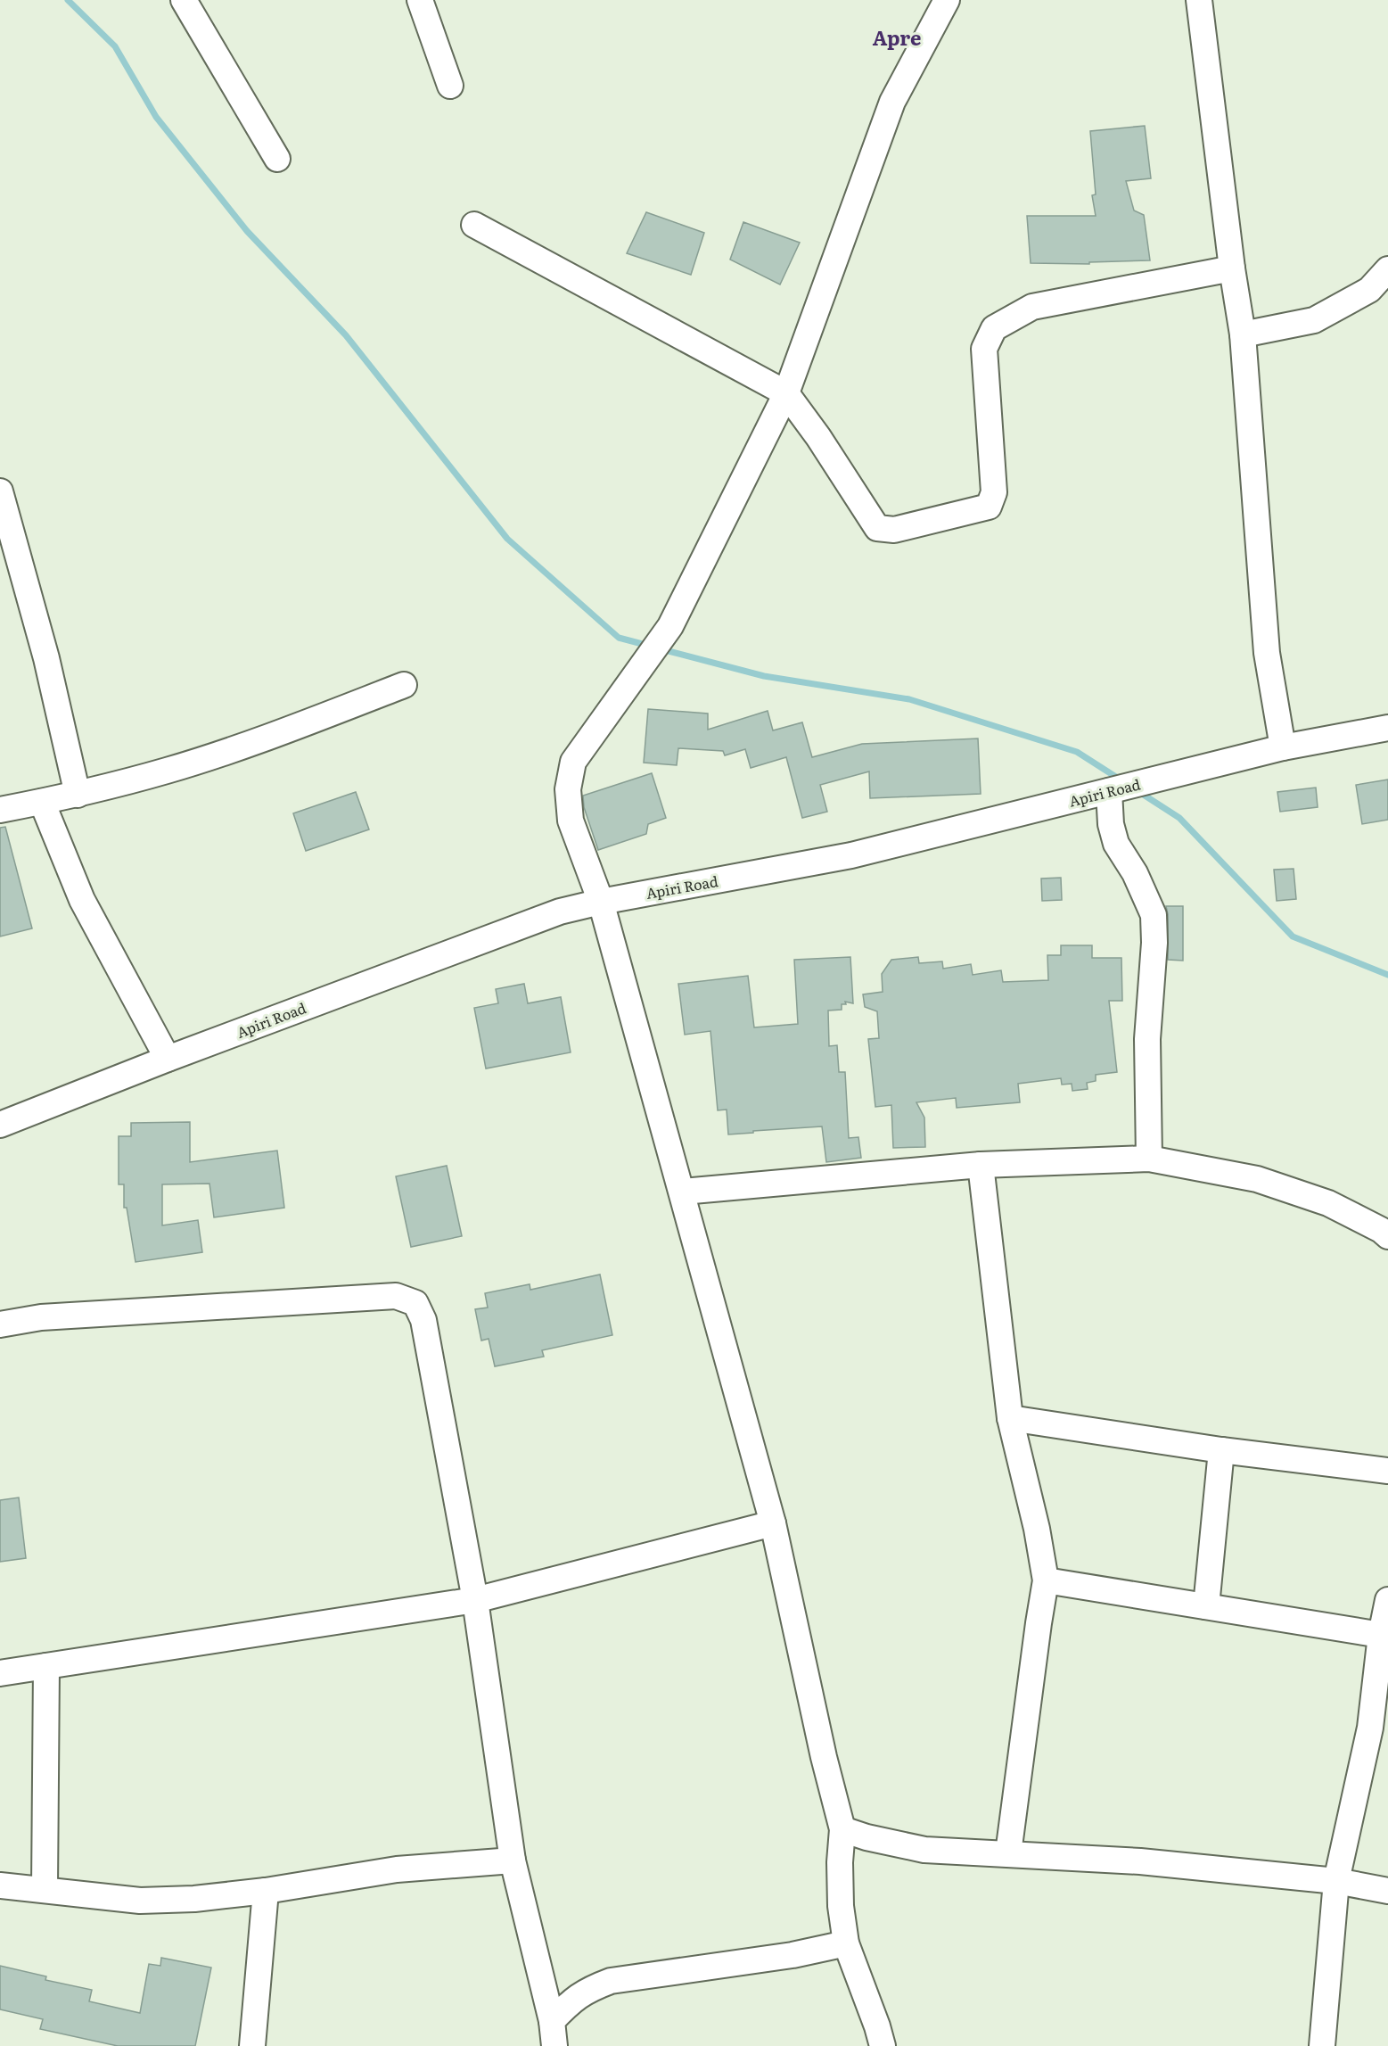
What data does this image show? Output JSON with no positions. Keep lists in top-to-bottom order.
{
  "streets": {
    "street": ["Apiri Road"]
  },
  "districts": ["Apre"]
}
